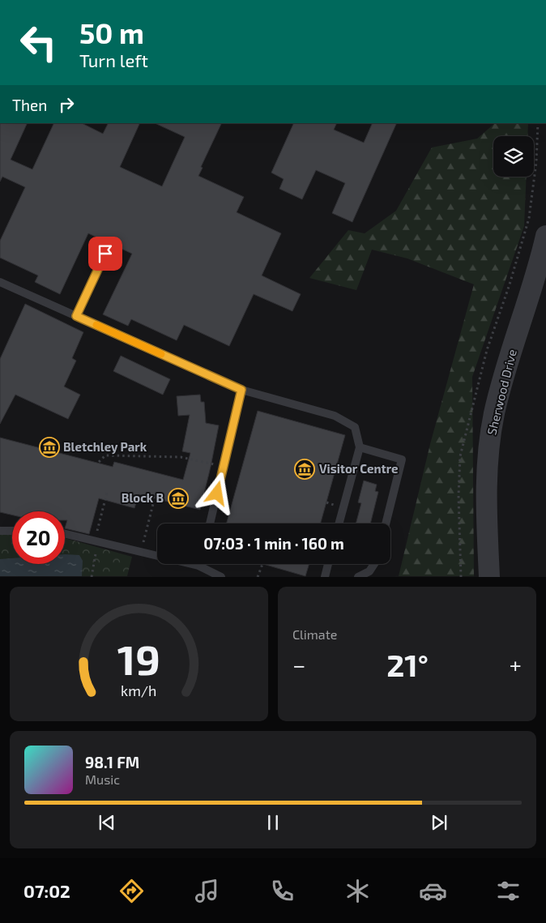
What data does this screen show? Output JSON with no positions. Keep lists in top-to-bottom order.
{
  "streets": {
    "street": ["Sherwood Drive"]
  },
  "places": {
    "museum": ["Bletchley Park", "Visitor Centre", "Block B"]
  },
  "page": {
    "turn": ["50 m", "Turn left"],
    "then": "Then",
    "limit": "20",
    "trip": "07:03 · 1 min · 160 m",
    "tile": "Climate",
    "heat": ["−", "21°", "+"],
    "song": ["98.1 FM", "Music"],
    "tabs": "07:02",
    "gauge": ["19", "km/h"]
  }
}
